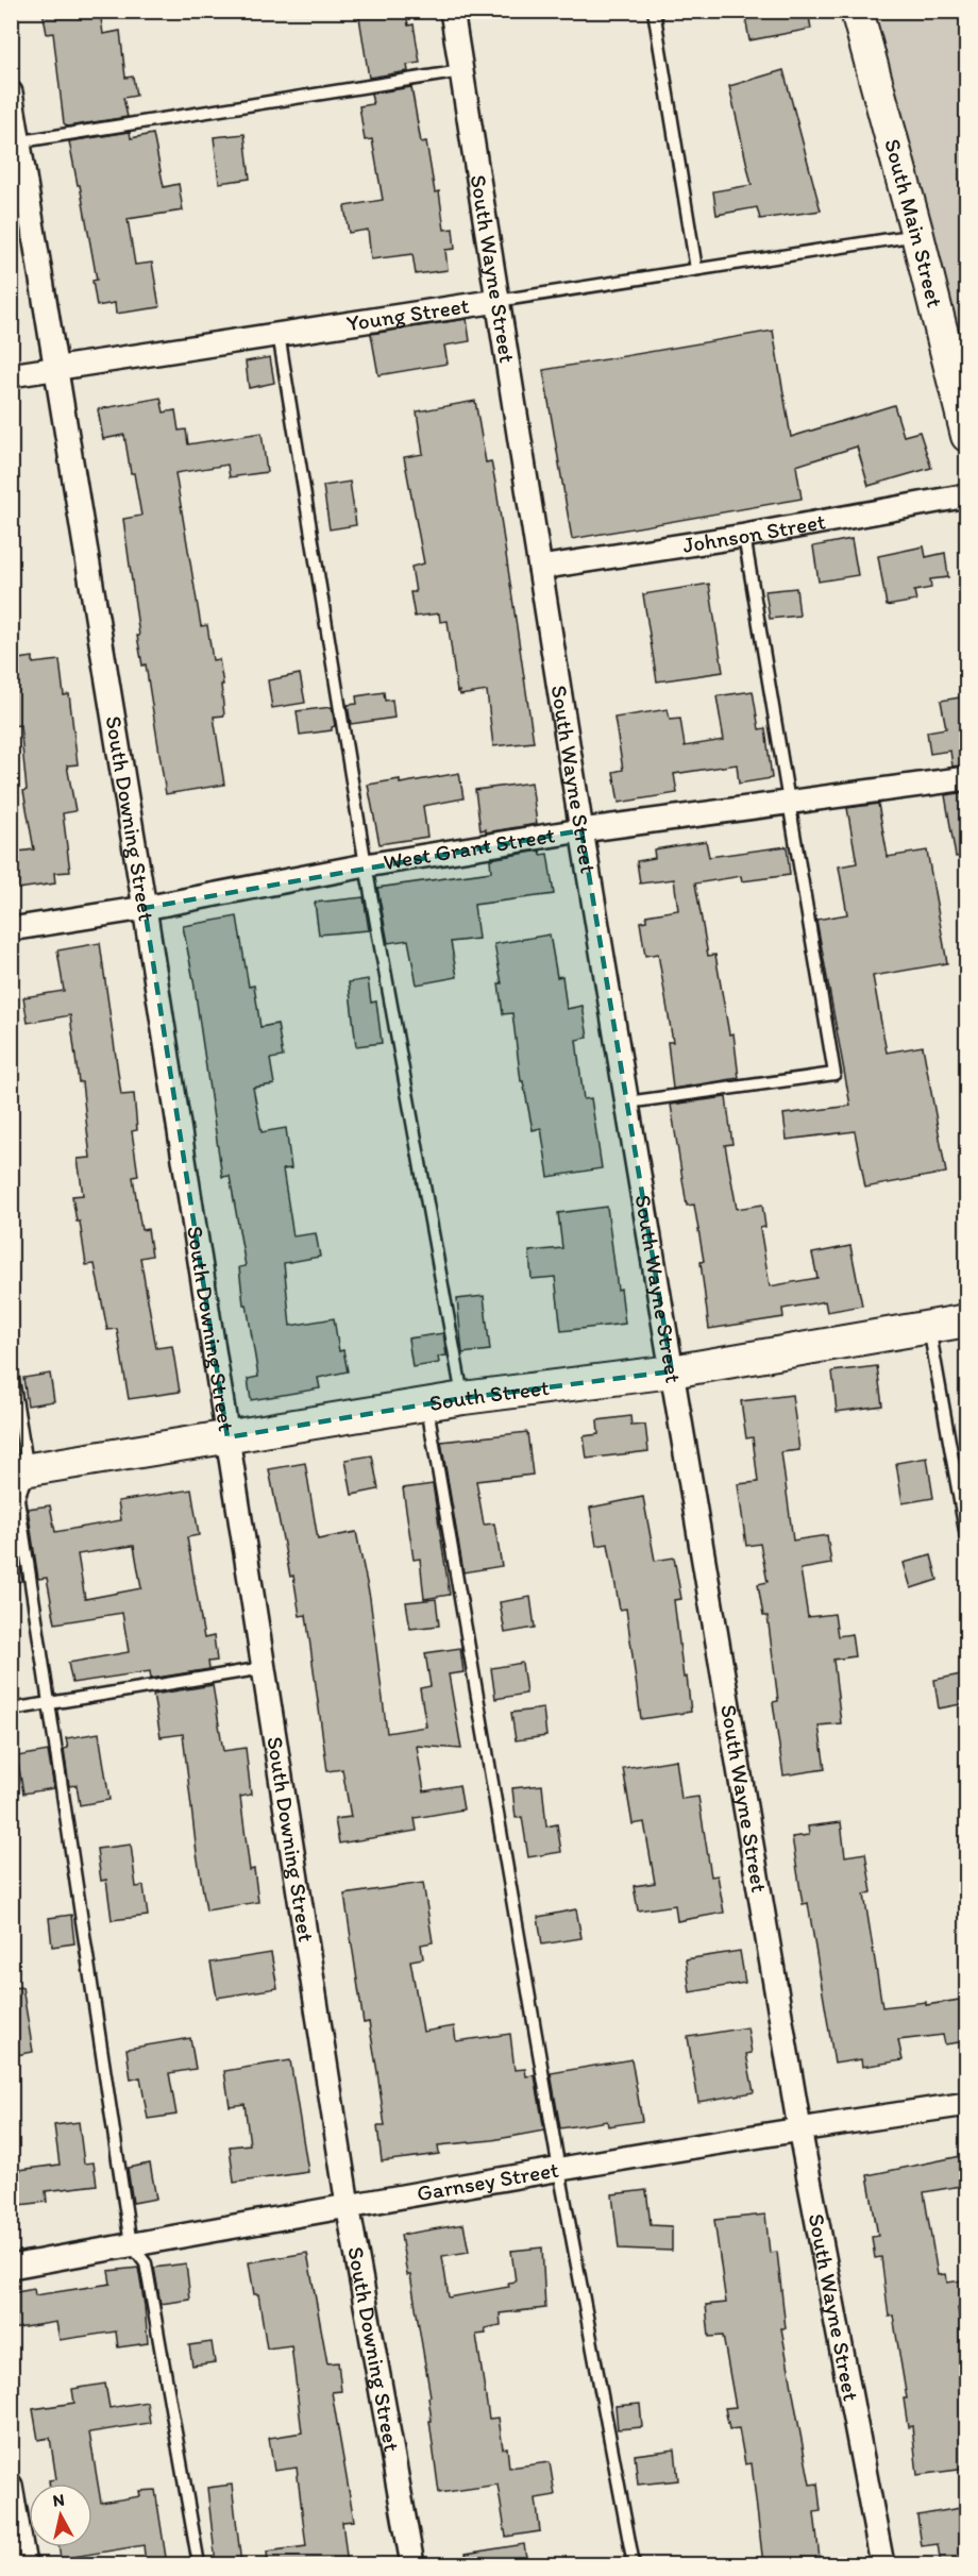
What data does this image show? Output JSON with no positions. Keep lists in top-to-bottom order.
{
  "streets": {
    "street": [
      "South Main Street",
      "South Wayne Street",
      "Young Street",
      "Johnson Street",
      "South Downing Street",
      "West Grant Street",
      "South Street",
      "Garnsey Street"
    ]
  },
  "crossings": [
    ["South Main Street", "Young Street"],
    ["South Wayne Street", "Young Street"],
    ["South Wayne Street", "Johnson Street"],
    ["South Wayne Street", "West Grant Street"],
    ["South Wayne Street", "South Street"],
    ["South Wayne Street", "Garnsey Street"],
    ["Young Street", "South Downing Street"],
    ["South Downing Street", "West Grant Street"],
    ["South Downing Street", "South Street"],
    ["South Downing Street", "Garnsey Street"]
  ],
  "north": "top"
}
